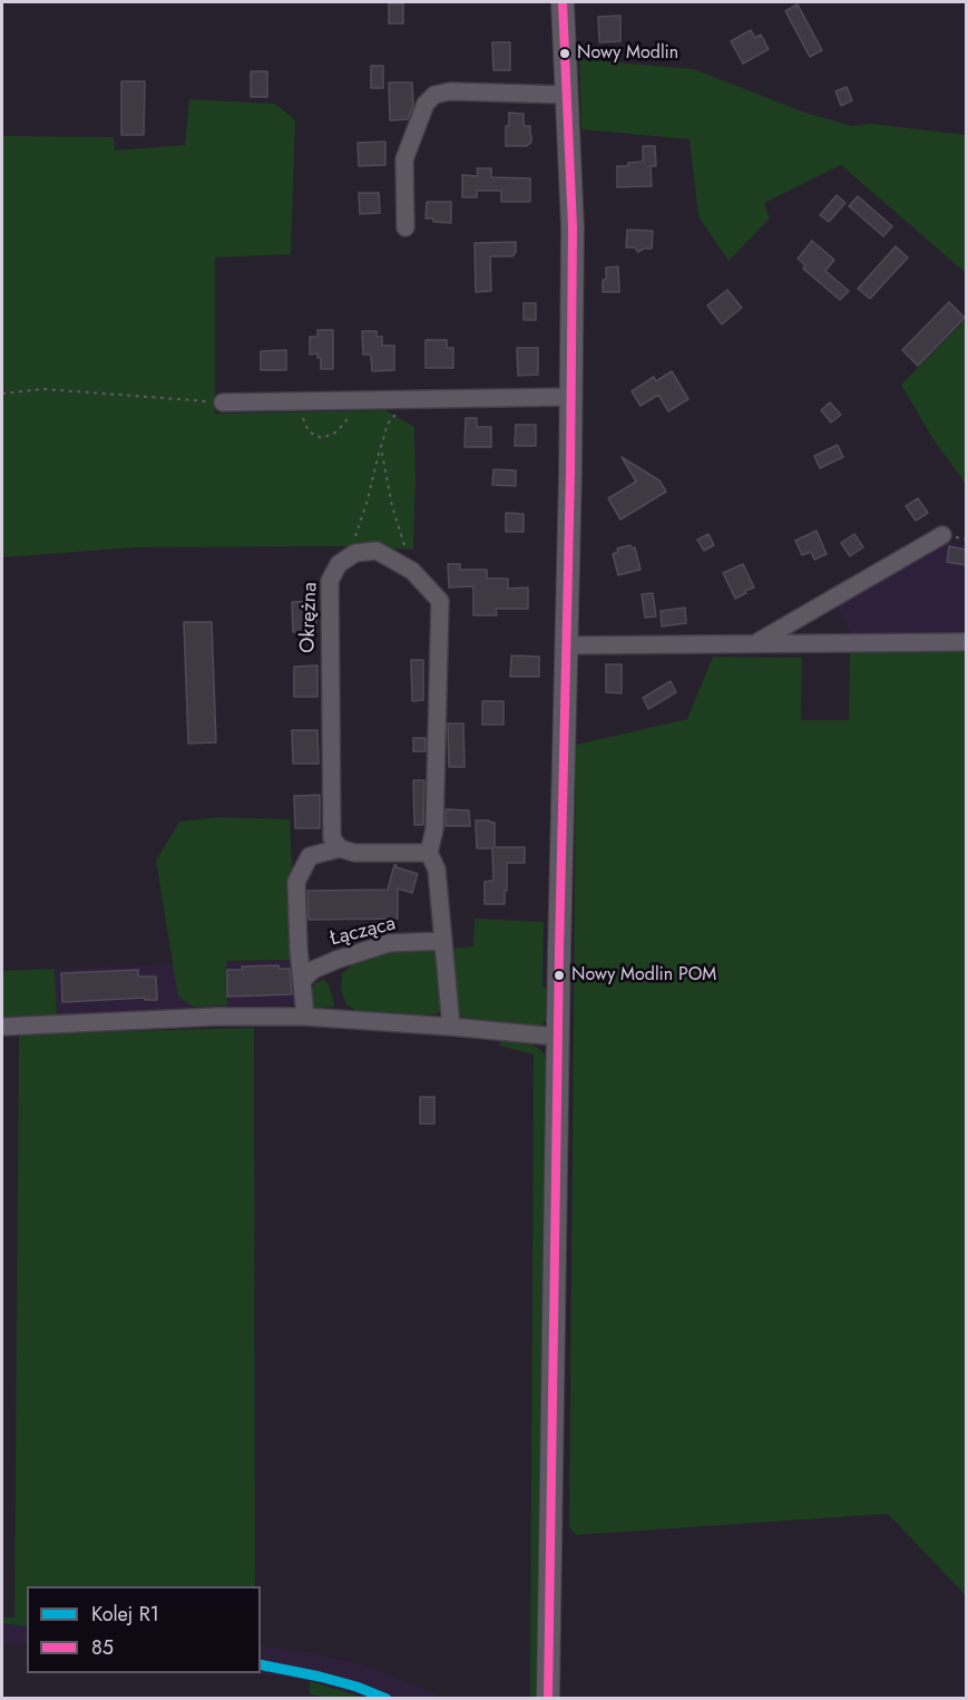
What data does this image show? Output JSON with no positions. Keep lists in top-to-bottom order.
{
  "streets": {
    "street": ["Okrężna", "Łącząca"]
  },
  "places": ["Nowy Modlin", "Nowy Modlin POM"],
  "lines": ["transit line 85", "rail line R1"],
  "legend": ["Kolej R1", "85"]
}
